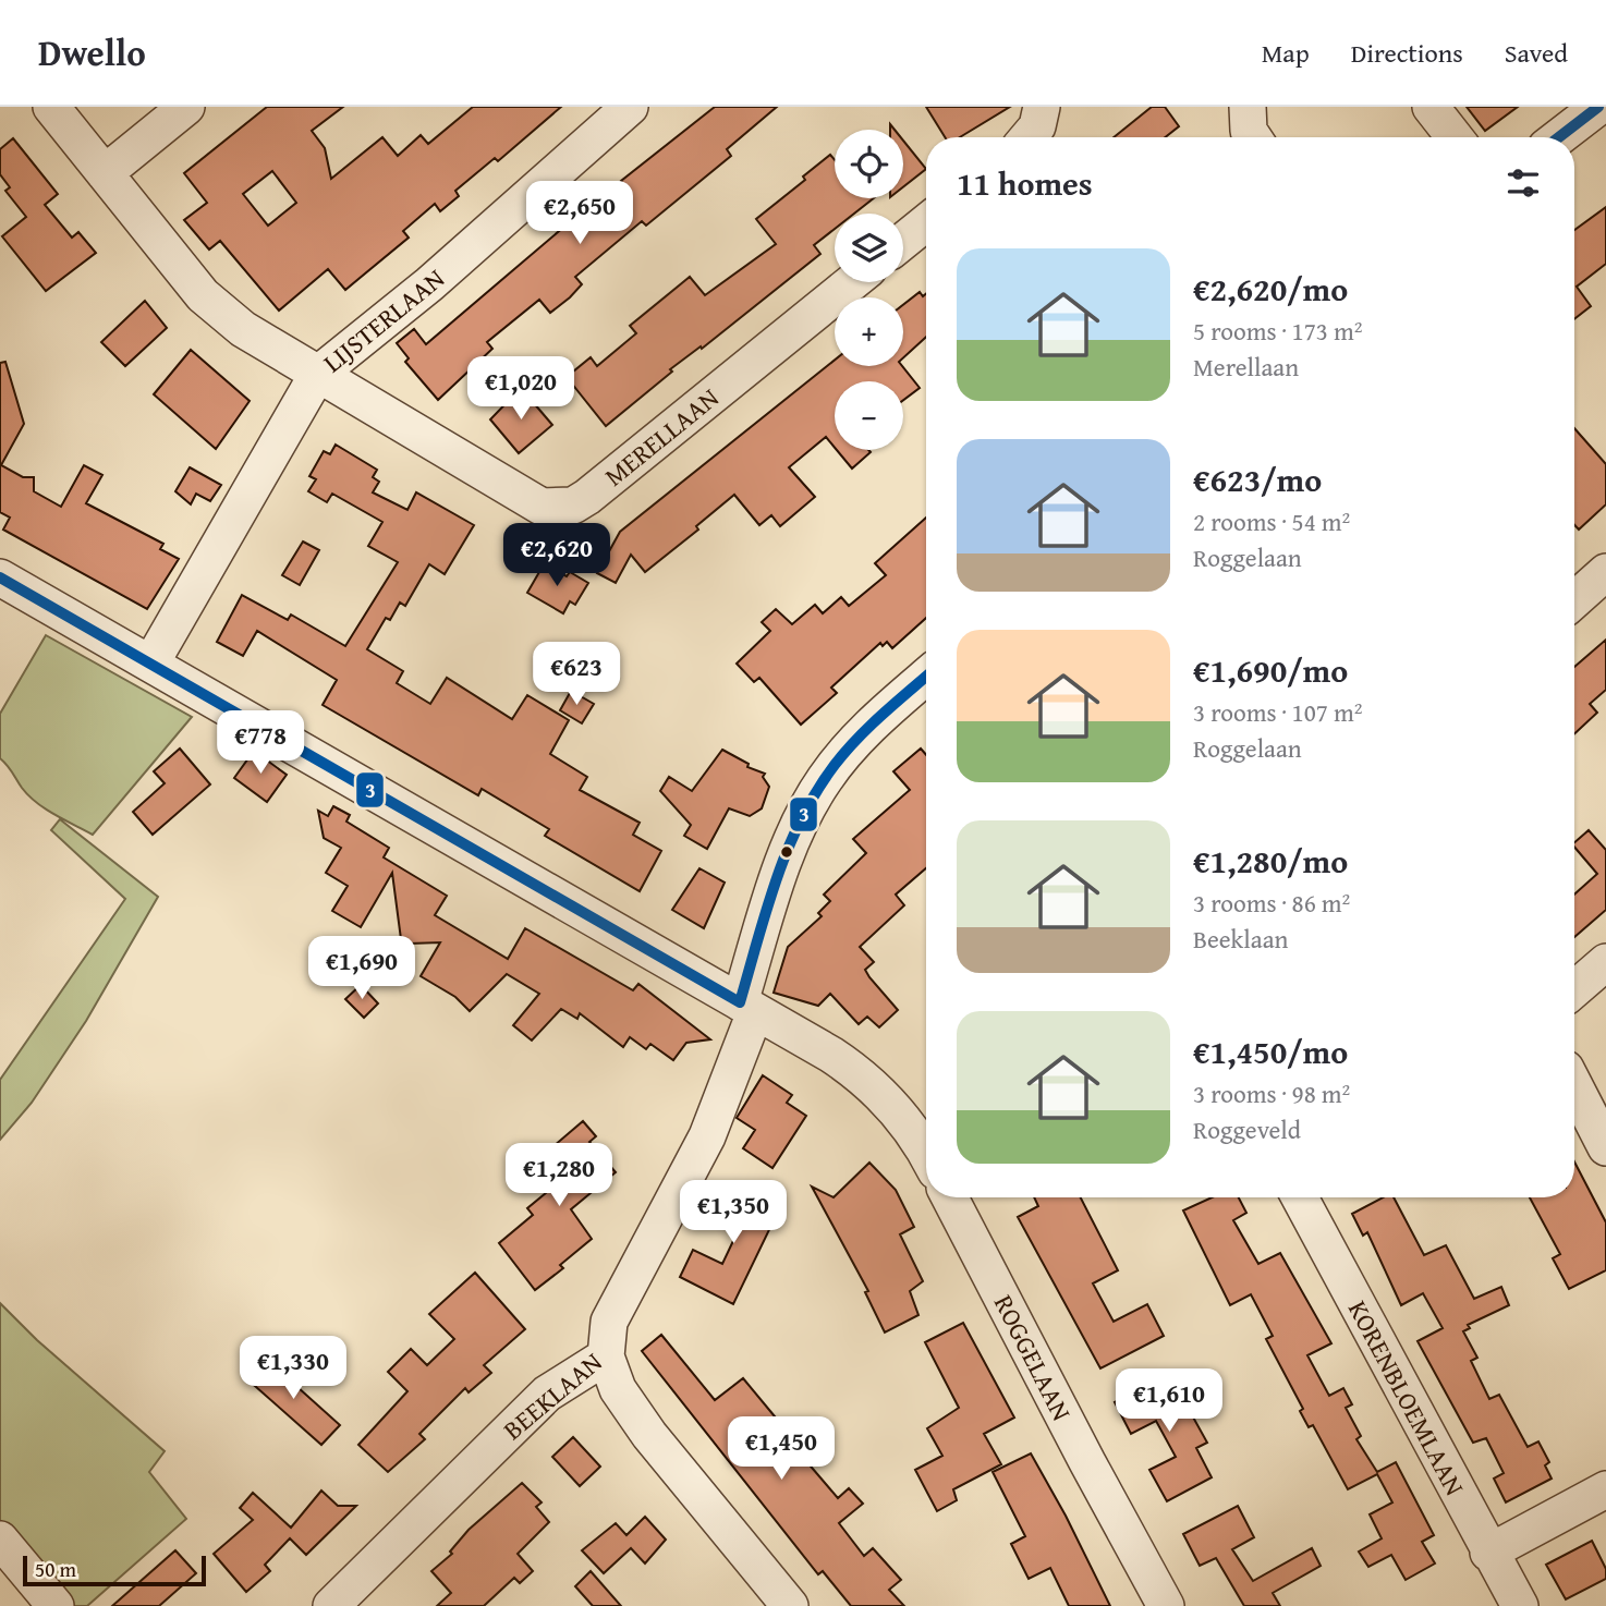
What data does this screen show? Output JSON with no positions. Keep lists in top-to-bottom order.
{
  "streets": {
    "street": [
      "LIJSTERLAAN",
      "MERELLAAN",
      "ROGGELAAN",
      "BEEKLAAN",
      "KORENBLOEMLAAN"
    ]
  },
  "crossings": [
    ["LIJSTERLAAN", "MERELLAAN"],
    ["LIJSTERLAAN", "ROGGELAAN"],
    ["ROGGELAAN", "BEEKLAAN"]
  ],
  "lines": ["transit line 3"],
  "scale_bar": "50 m",
  "page": {
    "header": "Dwello",
    "nav": ["Map", "Directions", "Saved"],
    "map_buttons": ["+", "−"],
    "heading": "11 homes",
    "price": [
      "€2,650",
      "€1,020",
      "€2,620",
      "€623",
      "€778",
      "€1,690",
      "€1,280",
      "€1,350",
      "€1,330",
      "€1,610",
      "€1,450"
    ],
    "list": [
      {
        "name": "€2,620/mo",
        "note": "5 rooms · 173 m² · Merellaan"
      },
      {
        "name": "€623/mo",
        "note": "2 rooms · 54 m² · Roggelaan"
      },
      {
        "name": "€1,690/mo",
        "note": "3 rooms · 107 m² · Roggelaan"
      },
      {
        "name": "€1,280/mo",
        "note": "3 rooms · 86 m² · Beeklaan"
      },
      {
        "name": "€1,450/mo",
        "note": "3 rooms · 98 m² · Roggeveld"
      }
    ],
    "scale": "50 m"
  }
}
